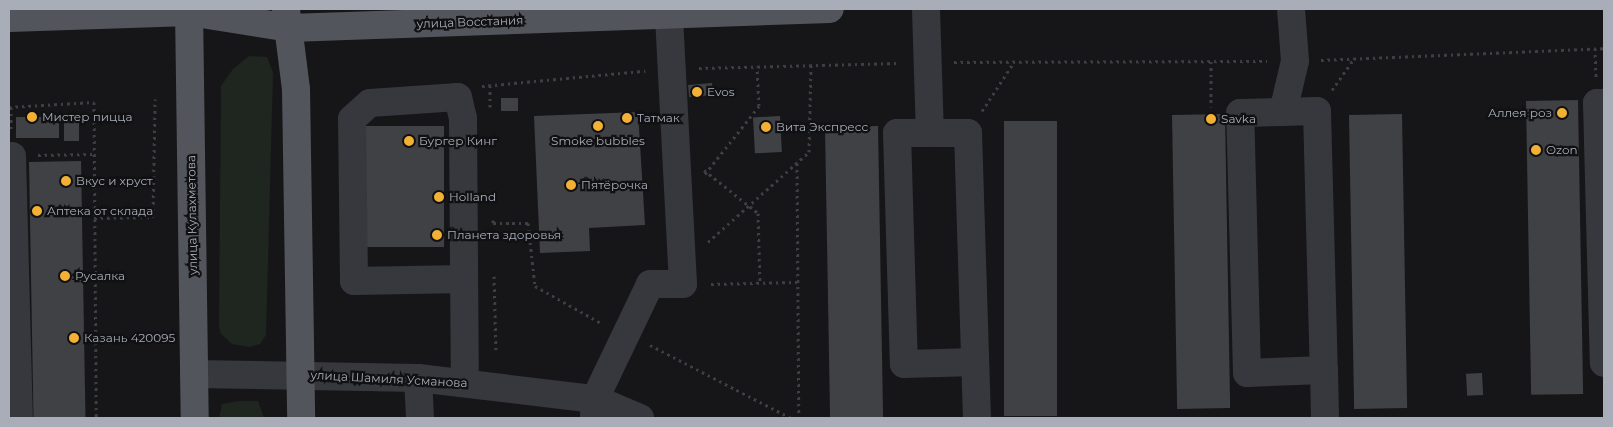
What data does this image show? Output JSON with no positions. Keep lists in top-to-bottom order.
{
  "streets": {
    "main road": ["улица Восстания", "улица Кулахметова"],
    "street": ["улица Шамиля Усманова"]
  },
  "crossings": [
    ["улица Восстания", "улица Кулахметова"],
    ["улица Кулахметова", "улица Шамиля Усманова"]
  ],
  "places": [
    "Evos",
    "Аллея роз",
    "Мистер пицца",
    "Татмак",
    "Savka",
    "Smoke bubbles",
    "Вита Экспресс",
    "Бургер Кинг",
    "Ozon",
    "Вкус и хруст",
    "Пятёрочка",
    "Holland",
    "Аптека от склада",
    "Планета здоровья",
    "Русалка",
    "Казань 420095"
  ]
}
